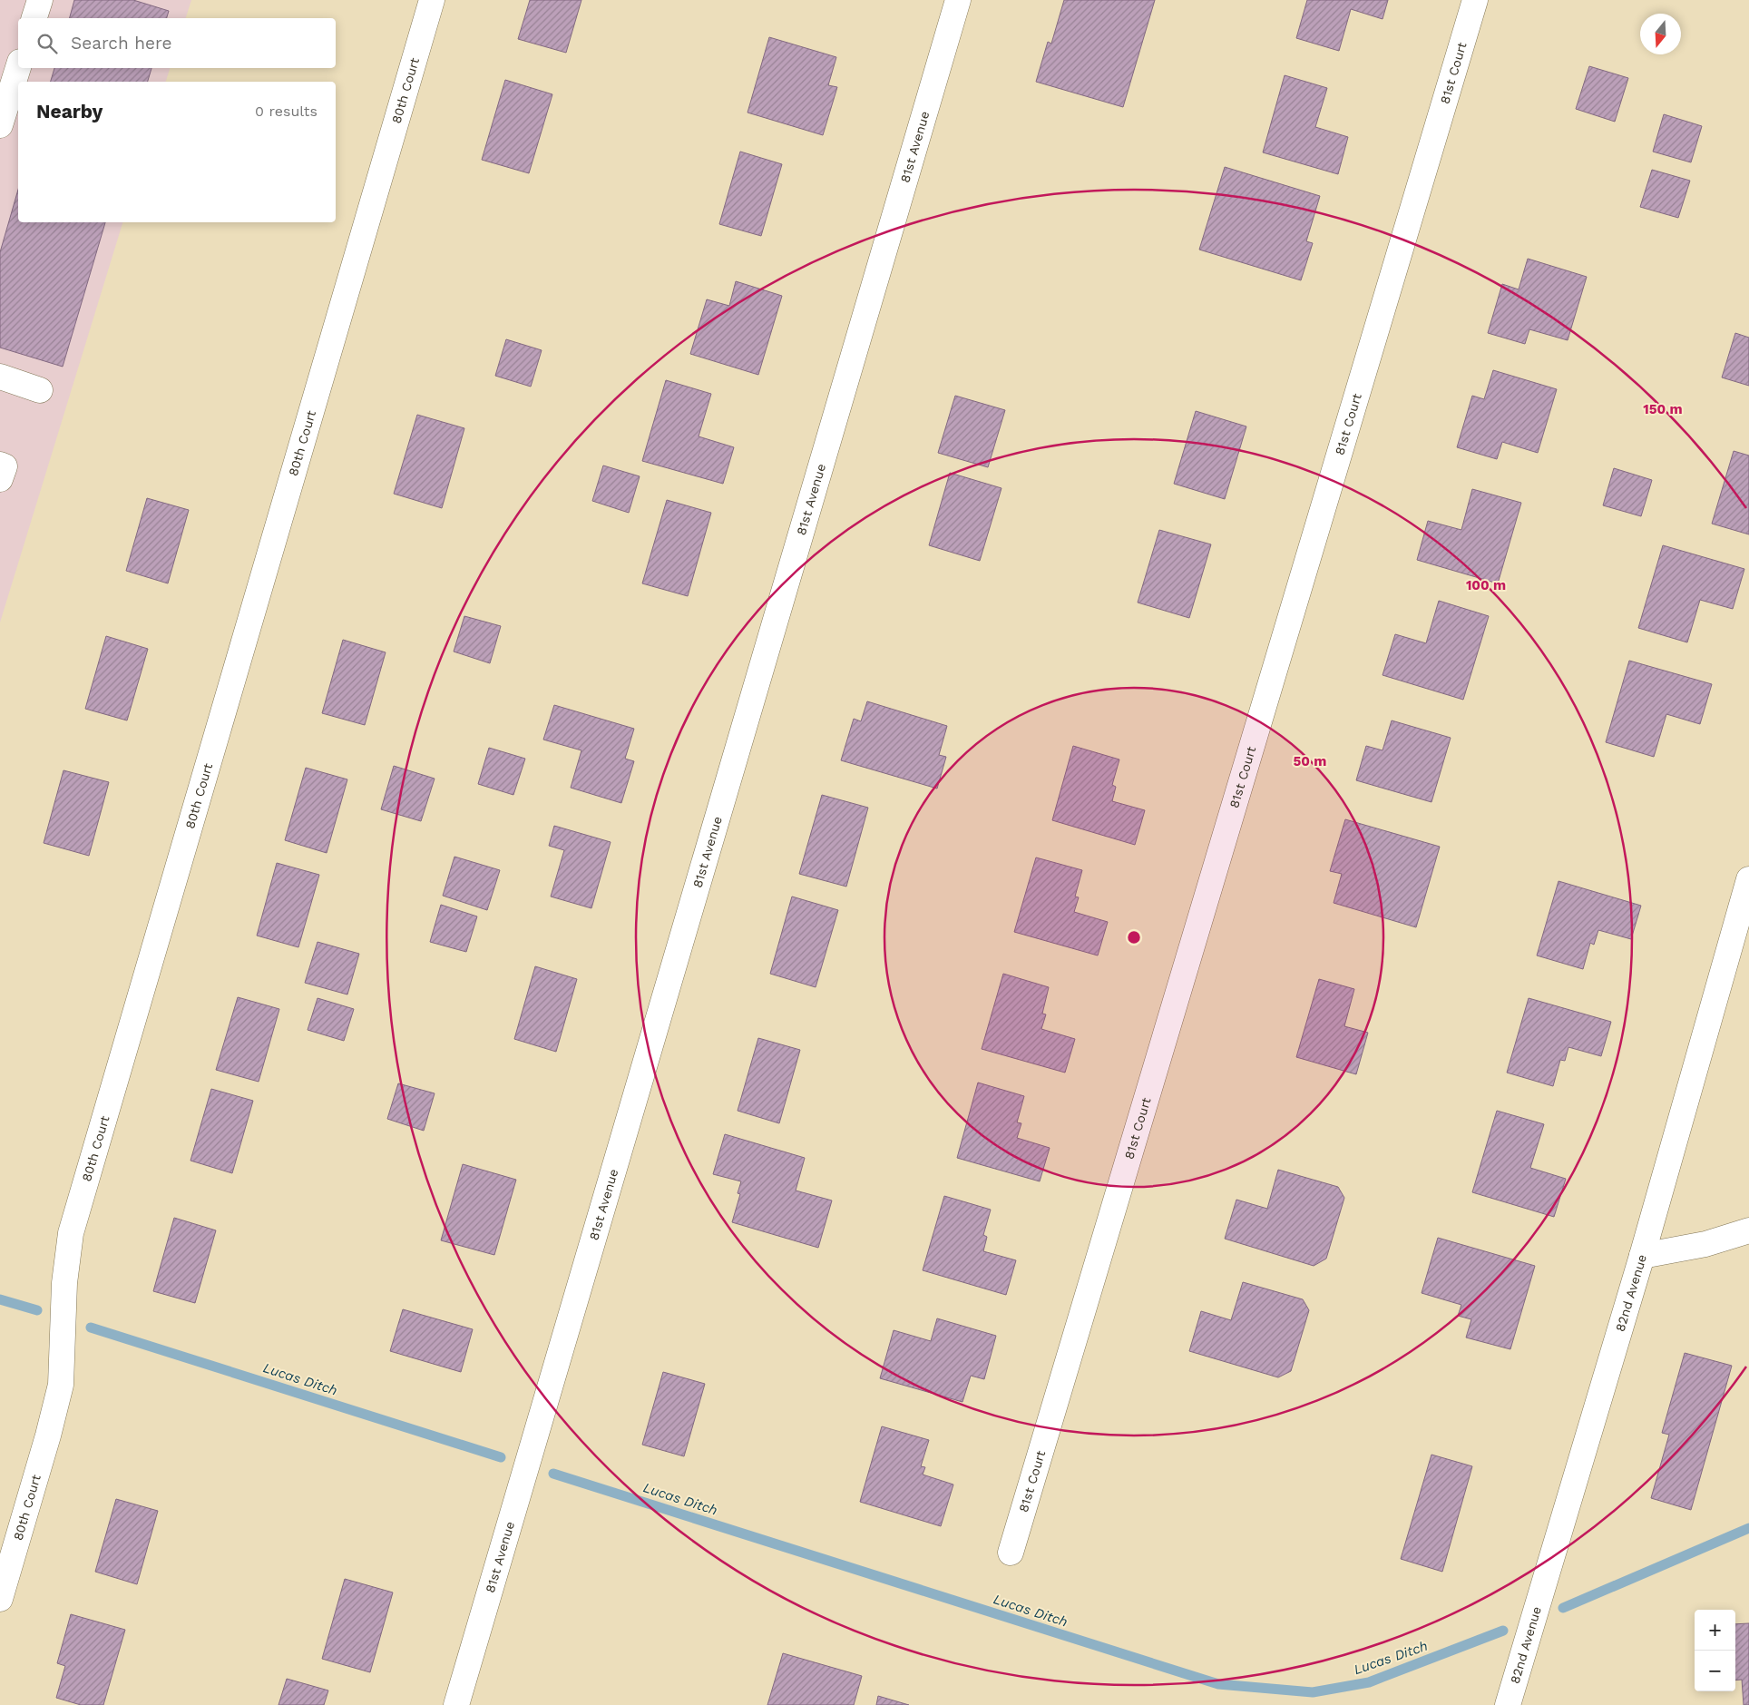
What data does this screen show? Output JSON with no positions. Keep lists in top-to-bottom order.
{
  "streets": {
    "street": [
      "81st Court",
      "80th Court",
      "81st Avenue",
      "82nd Avenue"
    ]
  },
  "water": ["Lucas Ditch"],
  "north": "bottom",
  "page": {
    "search": "Search here",
    "heading": ["Nearby", "0 results"],
    "map_buttons": ["+", "−"]
  },
  "rings": ["150 m", "100 m", "50 m"]
}
